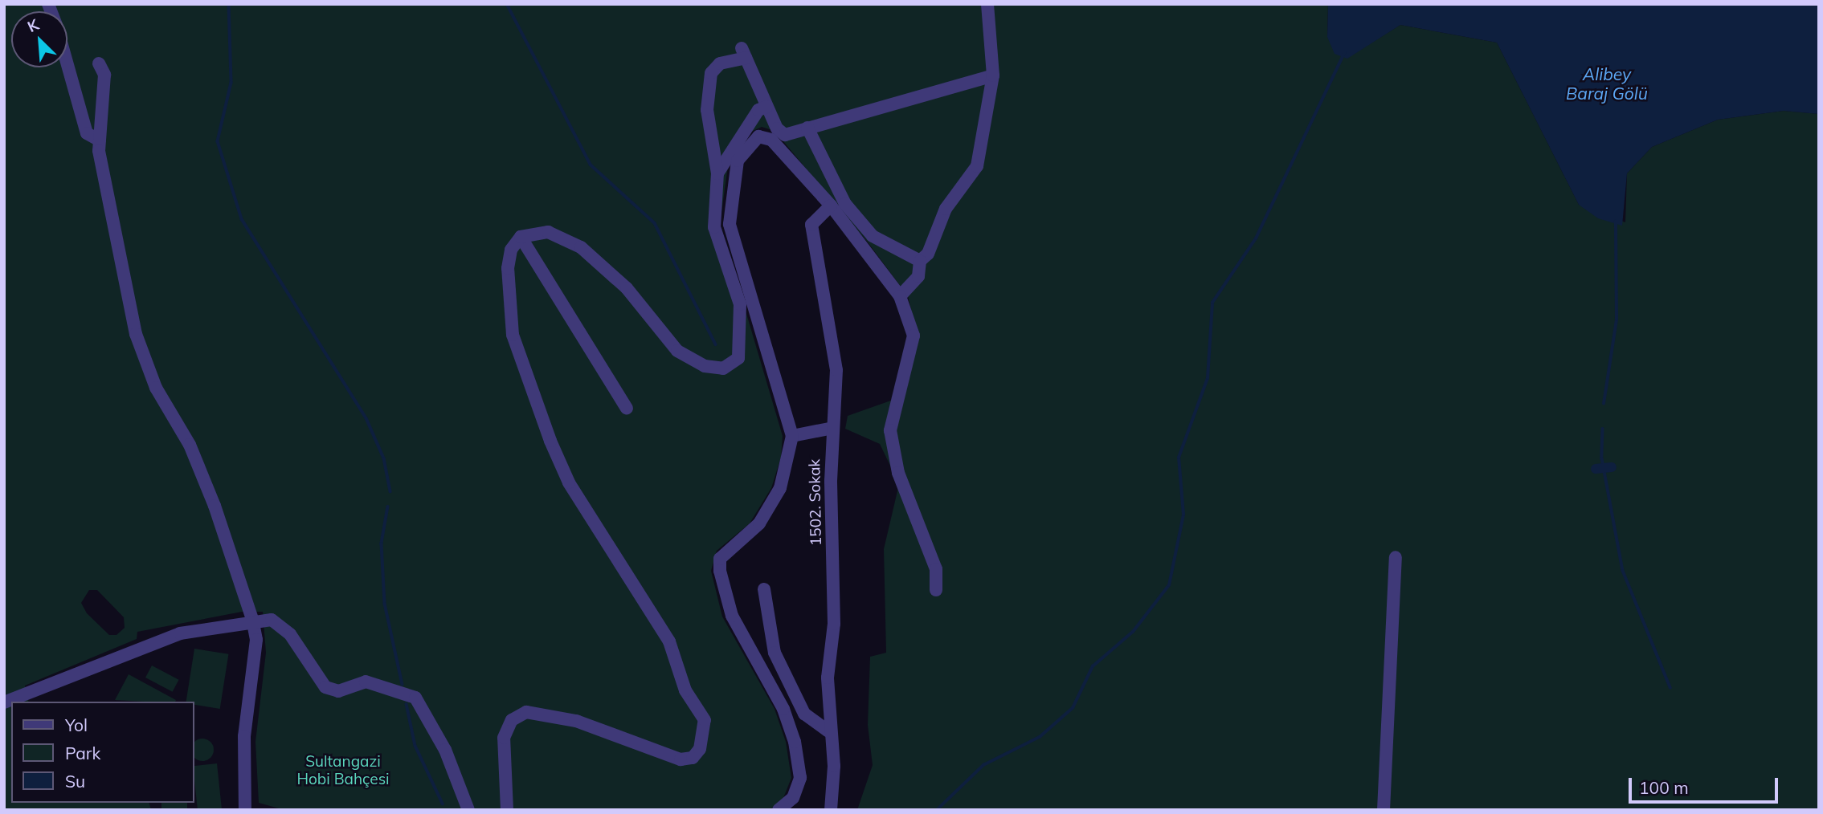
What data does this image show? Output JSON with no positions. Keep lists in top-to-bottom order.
{
  "streets": {
    "street": ["1502. Sokak"]
  },
  "water": ["Alibey Baraj Gölü"],
  "parks": ["Sultangazi Hobi Bahçesi"],
  "legend": ["Yol", "Park", "Su"],
  "scale_bar": "100 m",
  "north": "top left"
}
